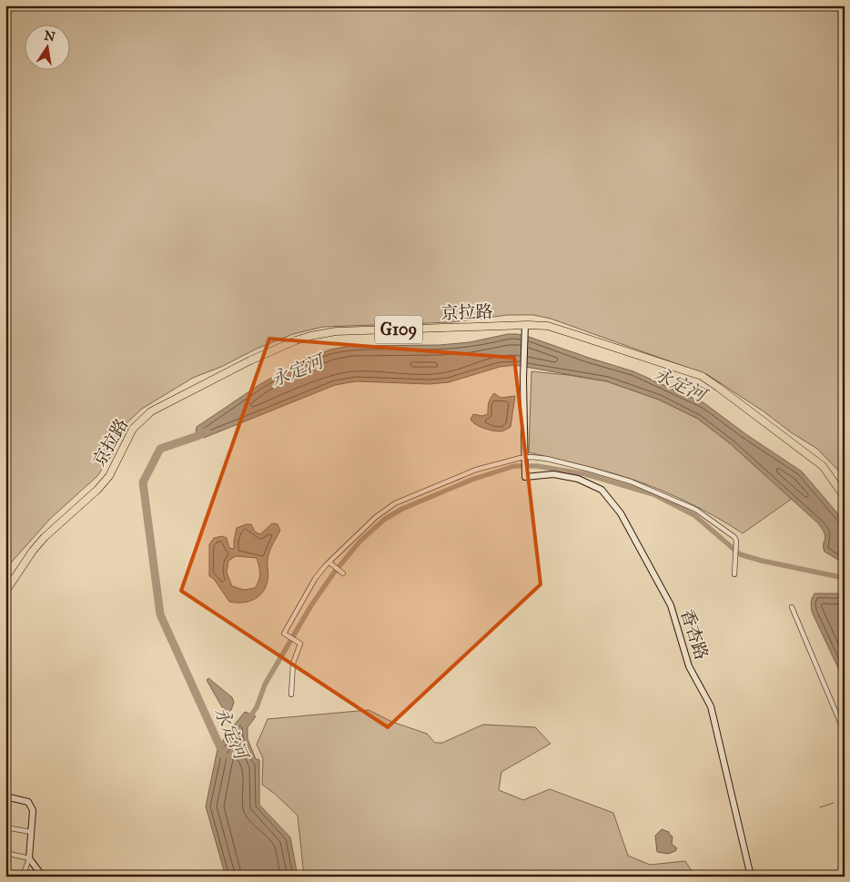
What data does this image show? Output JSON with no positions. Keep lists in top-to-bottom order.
{
  "streets": {
    "highway": ["京拉路", "G109"],
    "street": ["香杏路"]
  },
  "crossings": [
    ["京拉路", "香杏路"]
  ],
  "water": ["永定河"],
  "north": "top"
}
